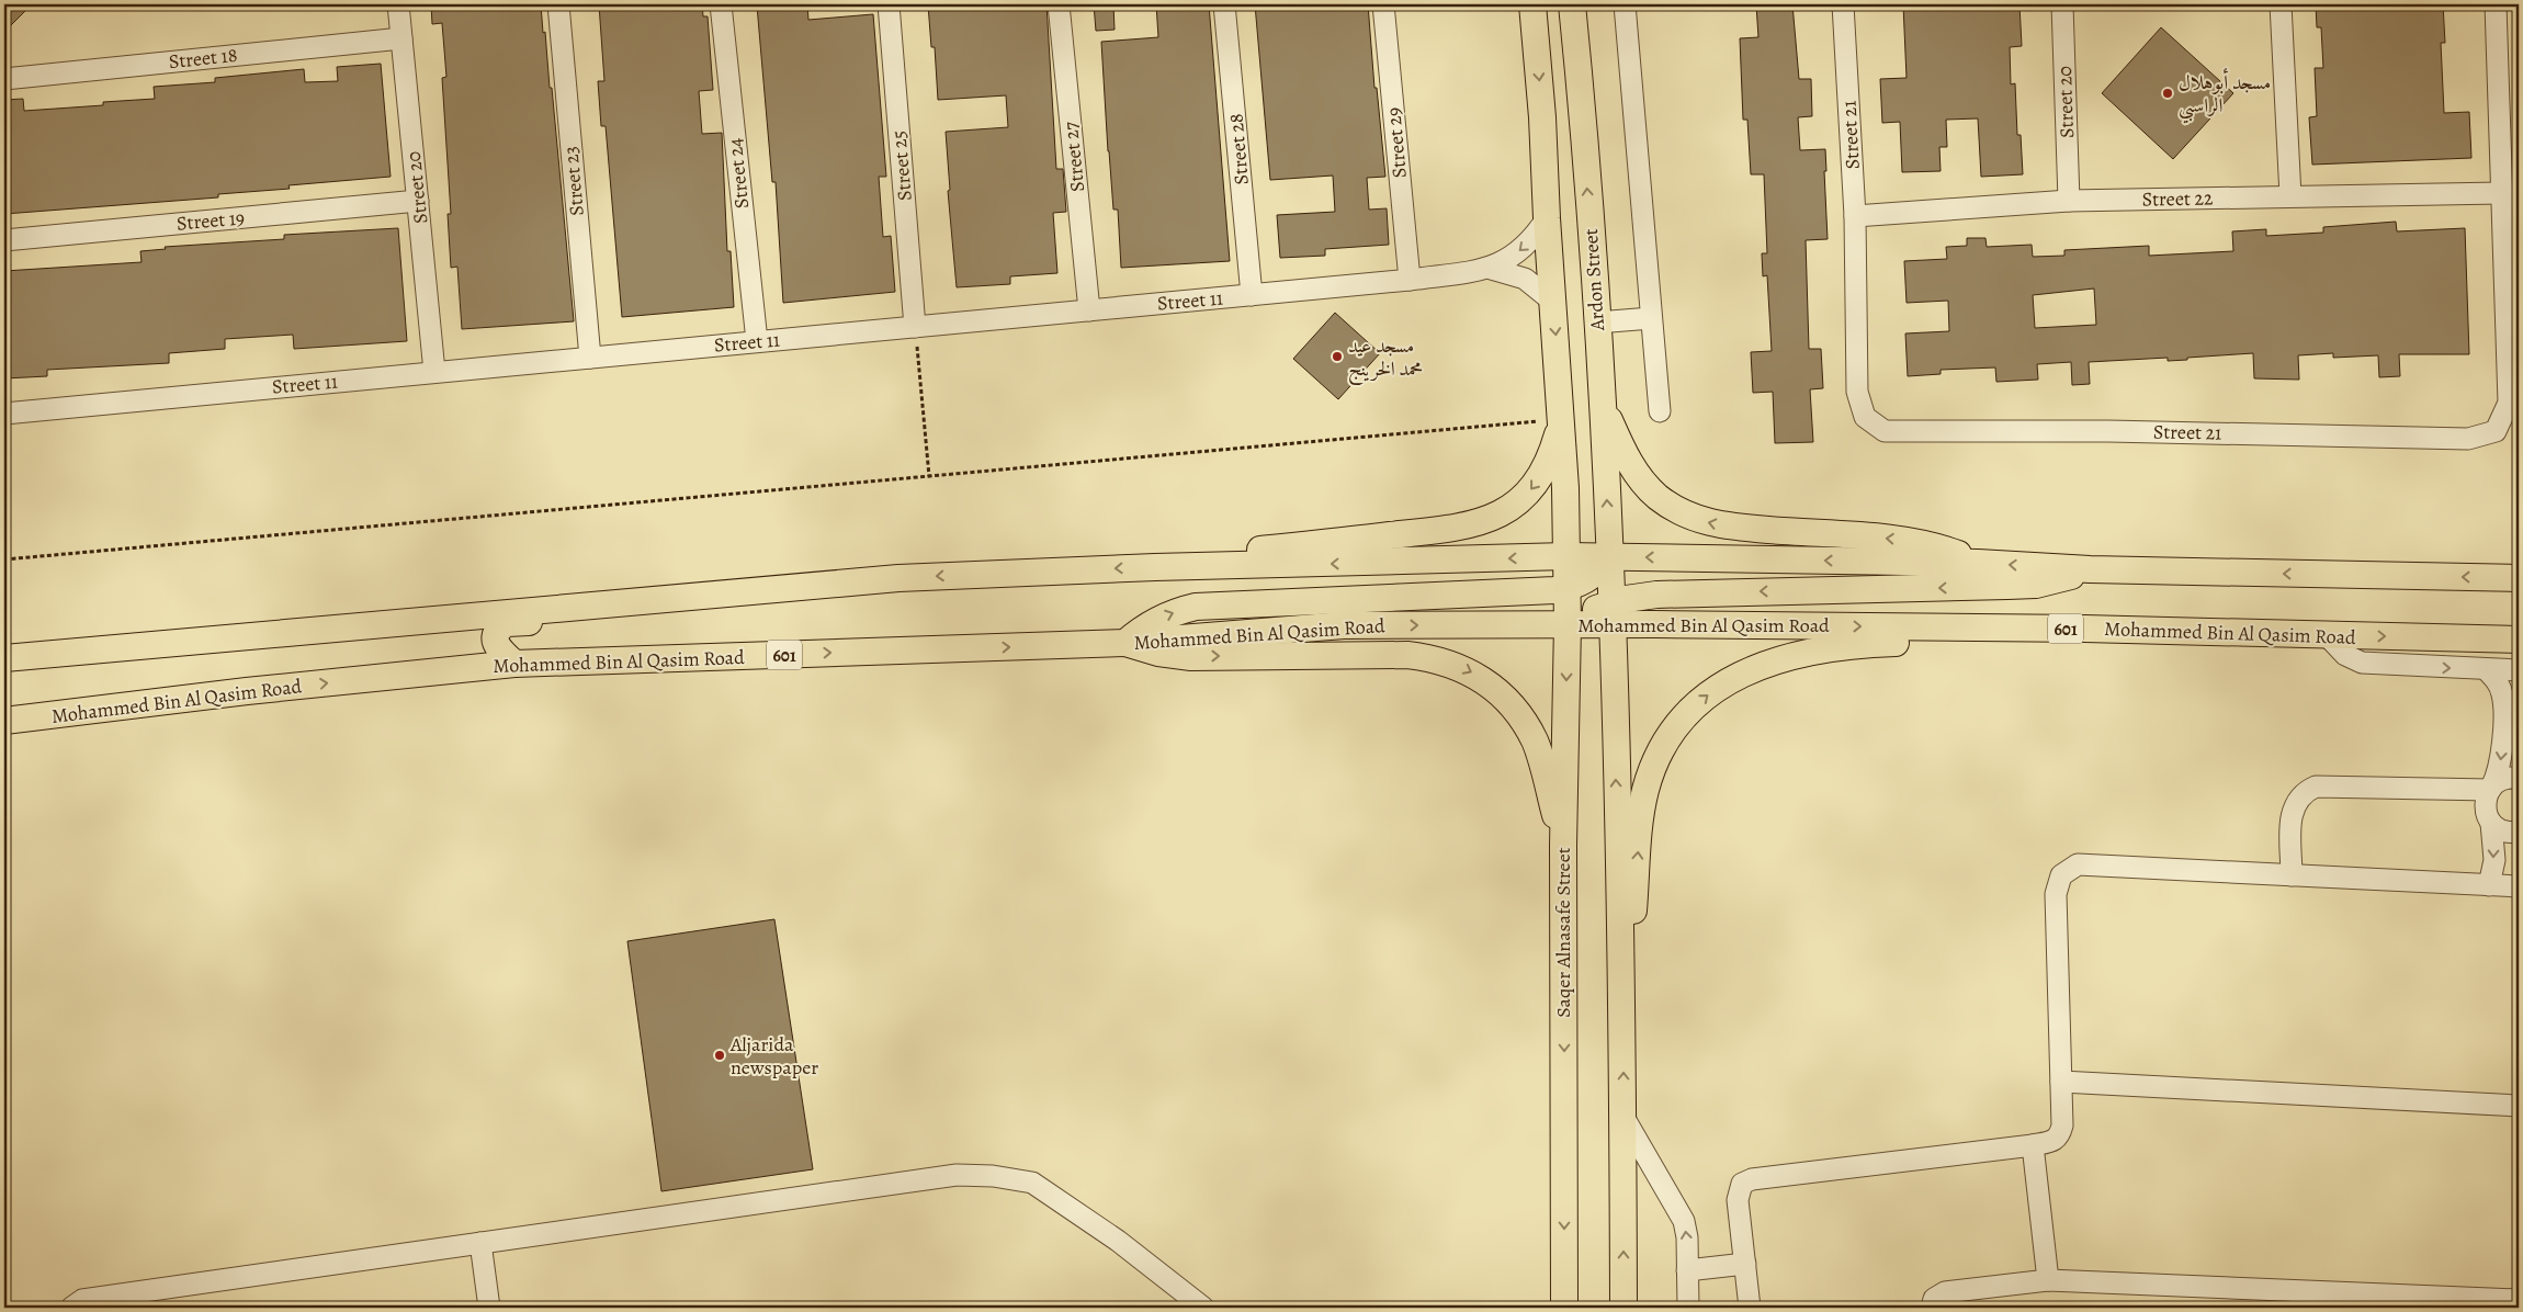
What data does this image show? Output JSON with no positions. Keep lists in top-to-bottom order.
{
  "streets": {
    "main road": [
      "Ardon Street",
      "Mohammed Bin Al Qasim Road",
      "601",
      "Saqer Alnasafe Street"
    ],
    "street": [
      "Street 18",
      "Street 20",
      "Street 21",
      "Street 29",
      "Street 28",
      "Street 27",
      "Street 25",
      "Street 24",
      "Street 23",
      "Street 22",
      "Street 19",
      "Street 11"
    ]
  },
  "crossings": [
    ["Street 18", "Street 20"],
    ["Street 20", "Street 22"],
    ["Street 20", "Street 19"],
    ["Street 20", "Street 11"],
    ["Street 21", "Street 22"],
    ["Street 29", "Street 11"],
    ["Street 28", "Street 11"],
    ["Street 27", "Street 11"],
    ["Street 25", "Street 11"],
    ["Street 24", "Street 11"],
    ["Street 23", "Street 11"],
    ["Mohammed Bin Al Qasim Road", "Saqer Alnasafe Street"]
  ],
  "places": ["مسجد أبوهلال الراسبي", "مسجد عيد محمد الخرينج", "Aljarida newspaper"]
}
